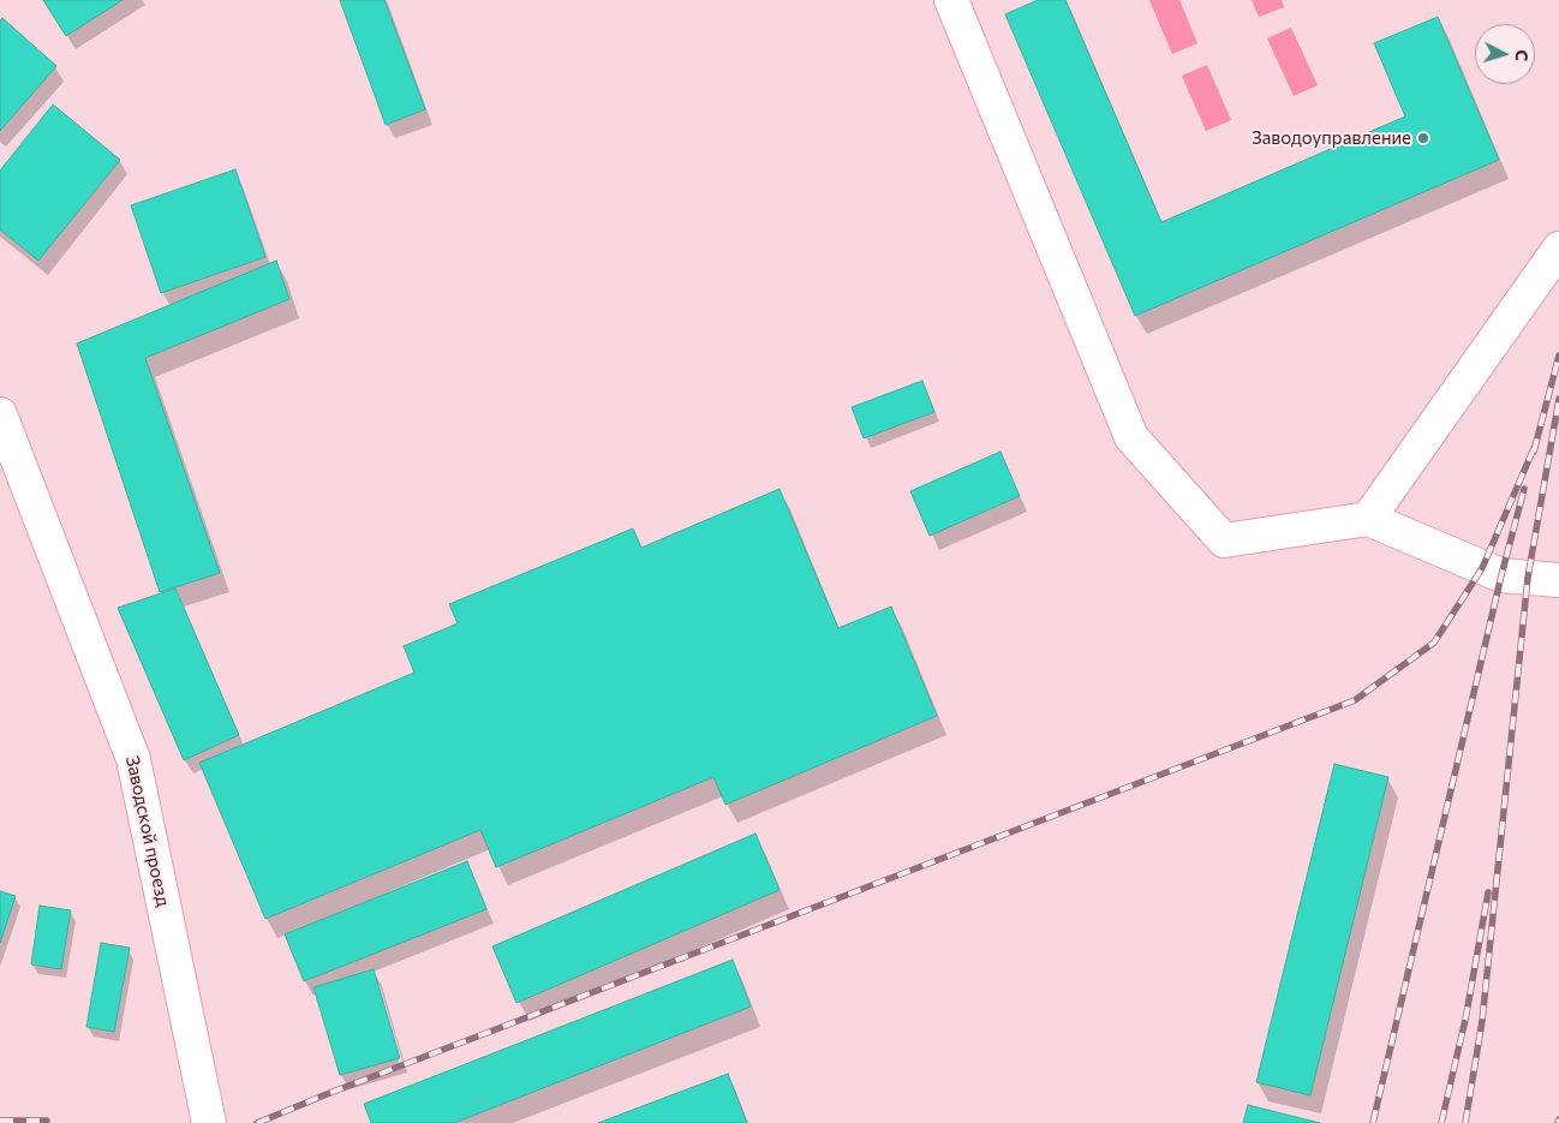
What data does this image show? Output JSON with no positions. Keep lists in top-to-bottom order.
{
  "streets": {
    "street": ["Заводской проезд"]
  },
  "places": ["Заводоуправление"],
  "north": "right"
}
